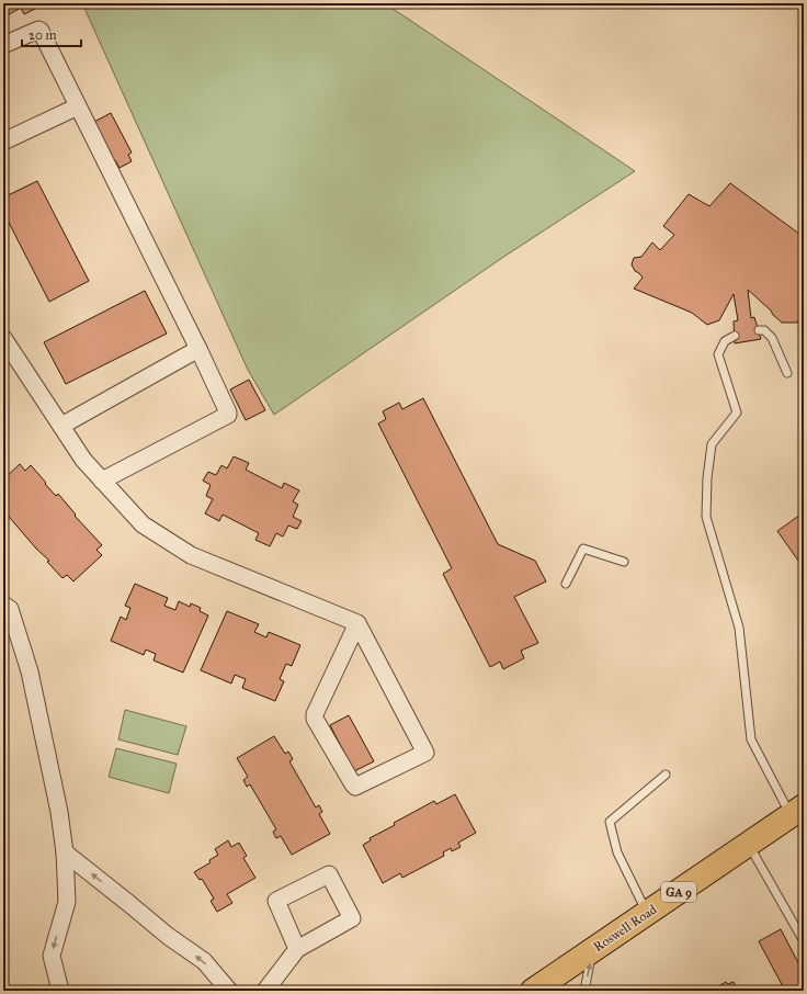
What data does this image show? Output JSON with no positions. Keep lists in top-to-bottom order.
{
  "streets": {
    "main road": ["GA 9", "Roswell Road"]
  },
  "scale_bar": "20 m"
}
